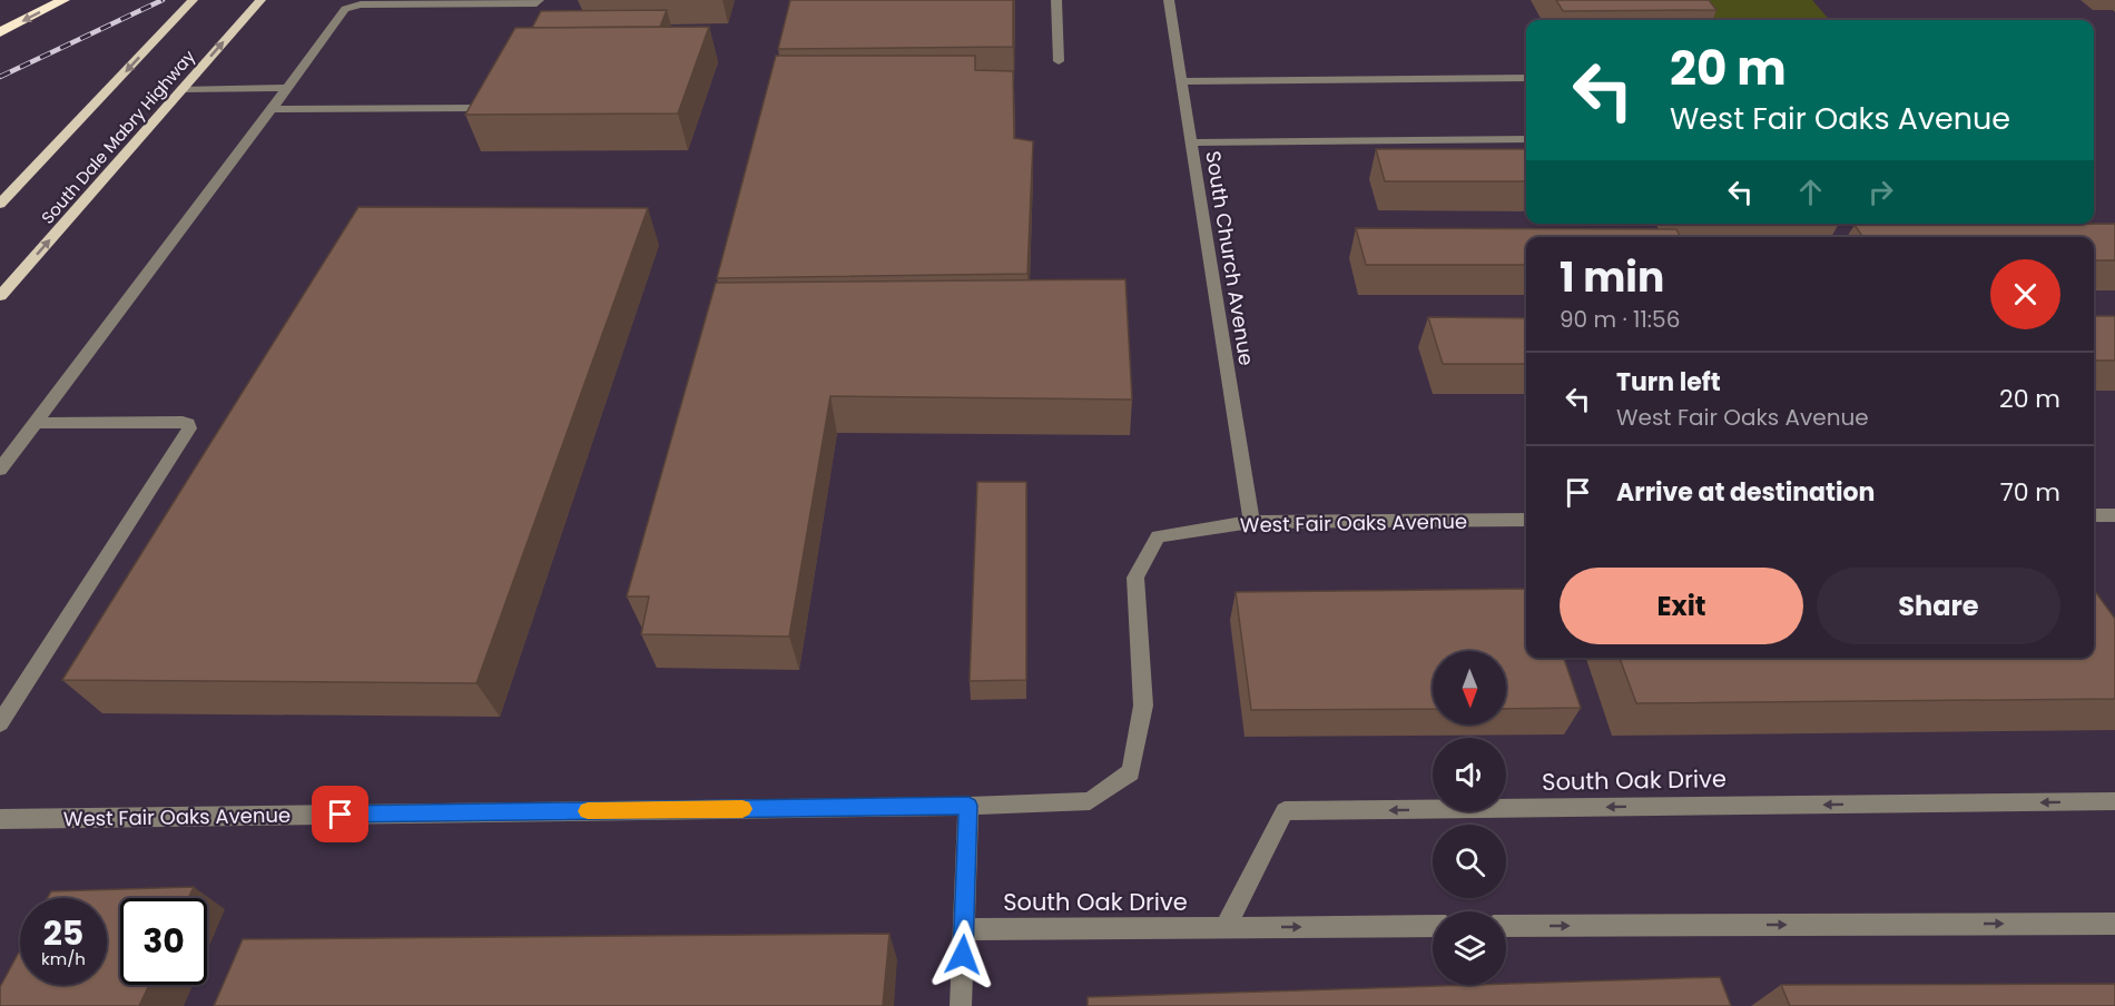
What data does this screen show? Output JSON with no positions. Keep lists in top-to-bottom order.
{
  "streets": {
    "main road": ["South Dale Mabry Highway"],
    "street": ["South Church Avenue", "West Fair Oaks Avenue", "South Oak Drive"]
  },
  "crossings": [
    ["South Church Avenue", "West Fair Oaks Avenue"]
  ],
  "north": "bottom",
  "page": {
    "turn": ["20 m", "West Fair Oaks Avenue"],
    "heading": ["1 min", "90 m · 11:56"],
    "list": [
      {
        "name": "Turn left",
        "note": "West Fair Oaks Avenue",
        "value": "20 m"
      },
      {
        "name": "Arrive at destination",
        "value": "70 m"
      }
    ],
    "buttons": ["Exit", "Share"],
    "speed": "25 km/h",
    "limit": "30"
  }
}
